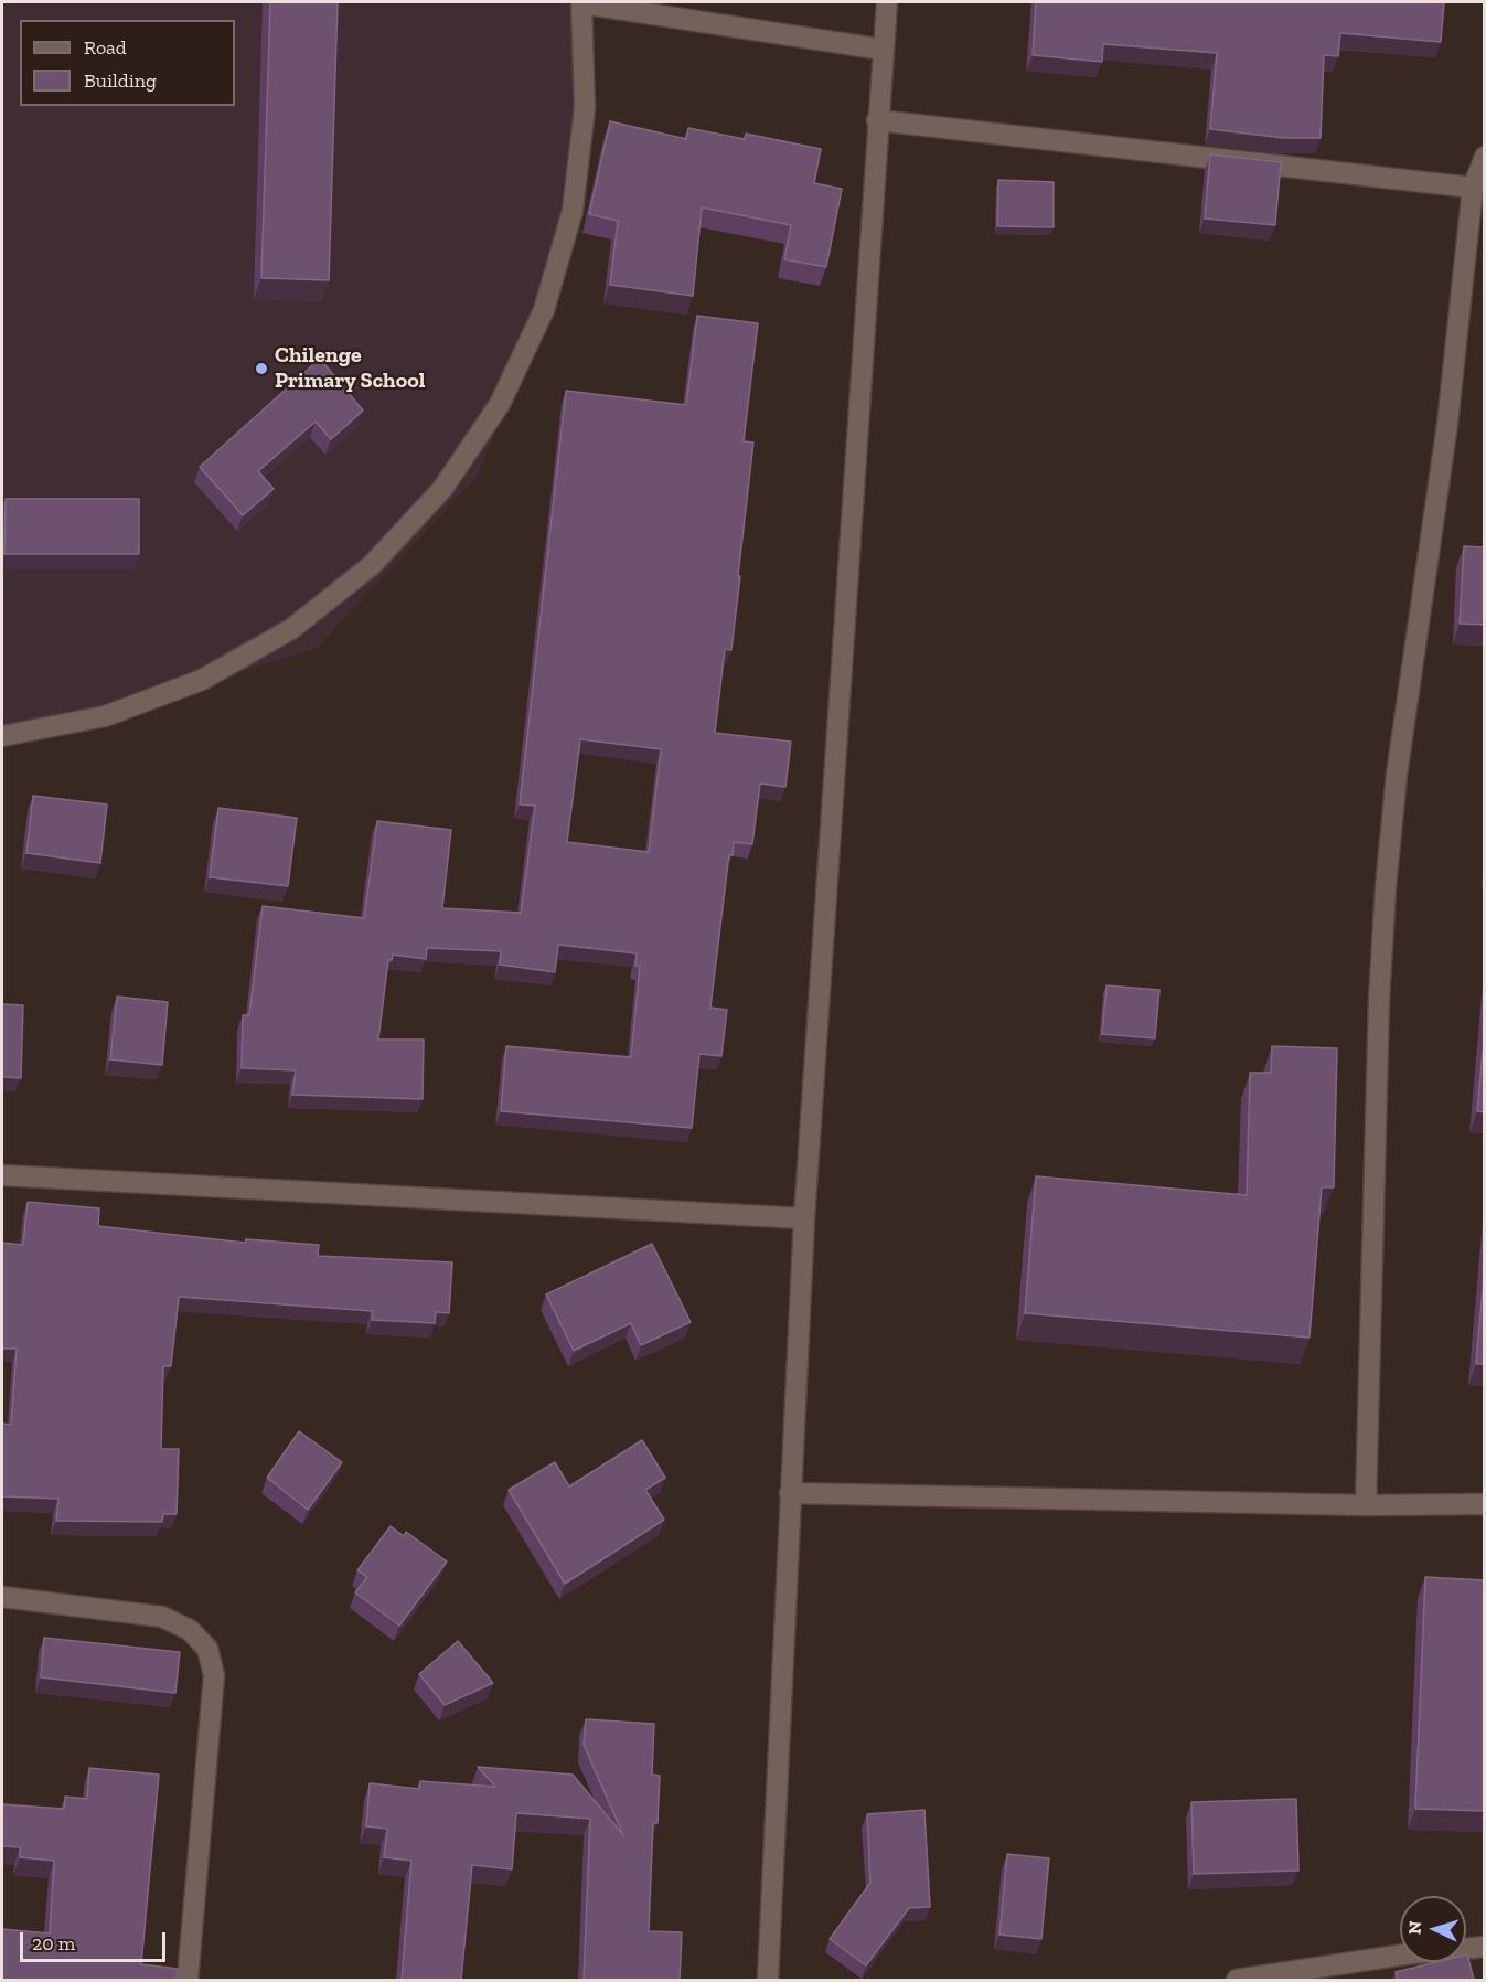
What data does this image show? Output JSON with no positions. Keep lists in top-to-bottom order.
{
  "places": ["Chilenge Primary School"],
  "legend": ["Road", "Building"],
  "scale_bar": "20 m",
  "north": "left"
}
